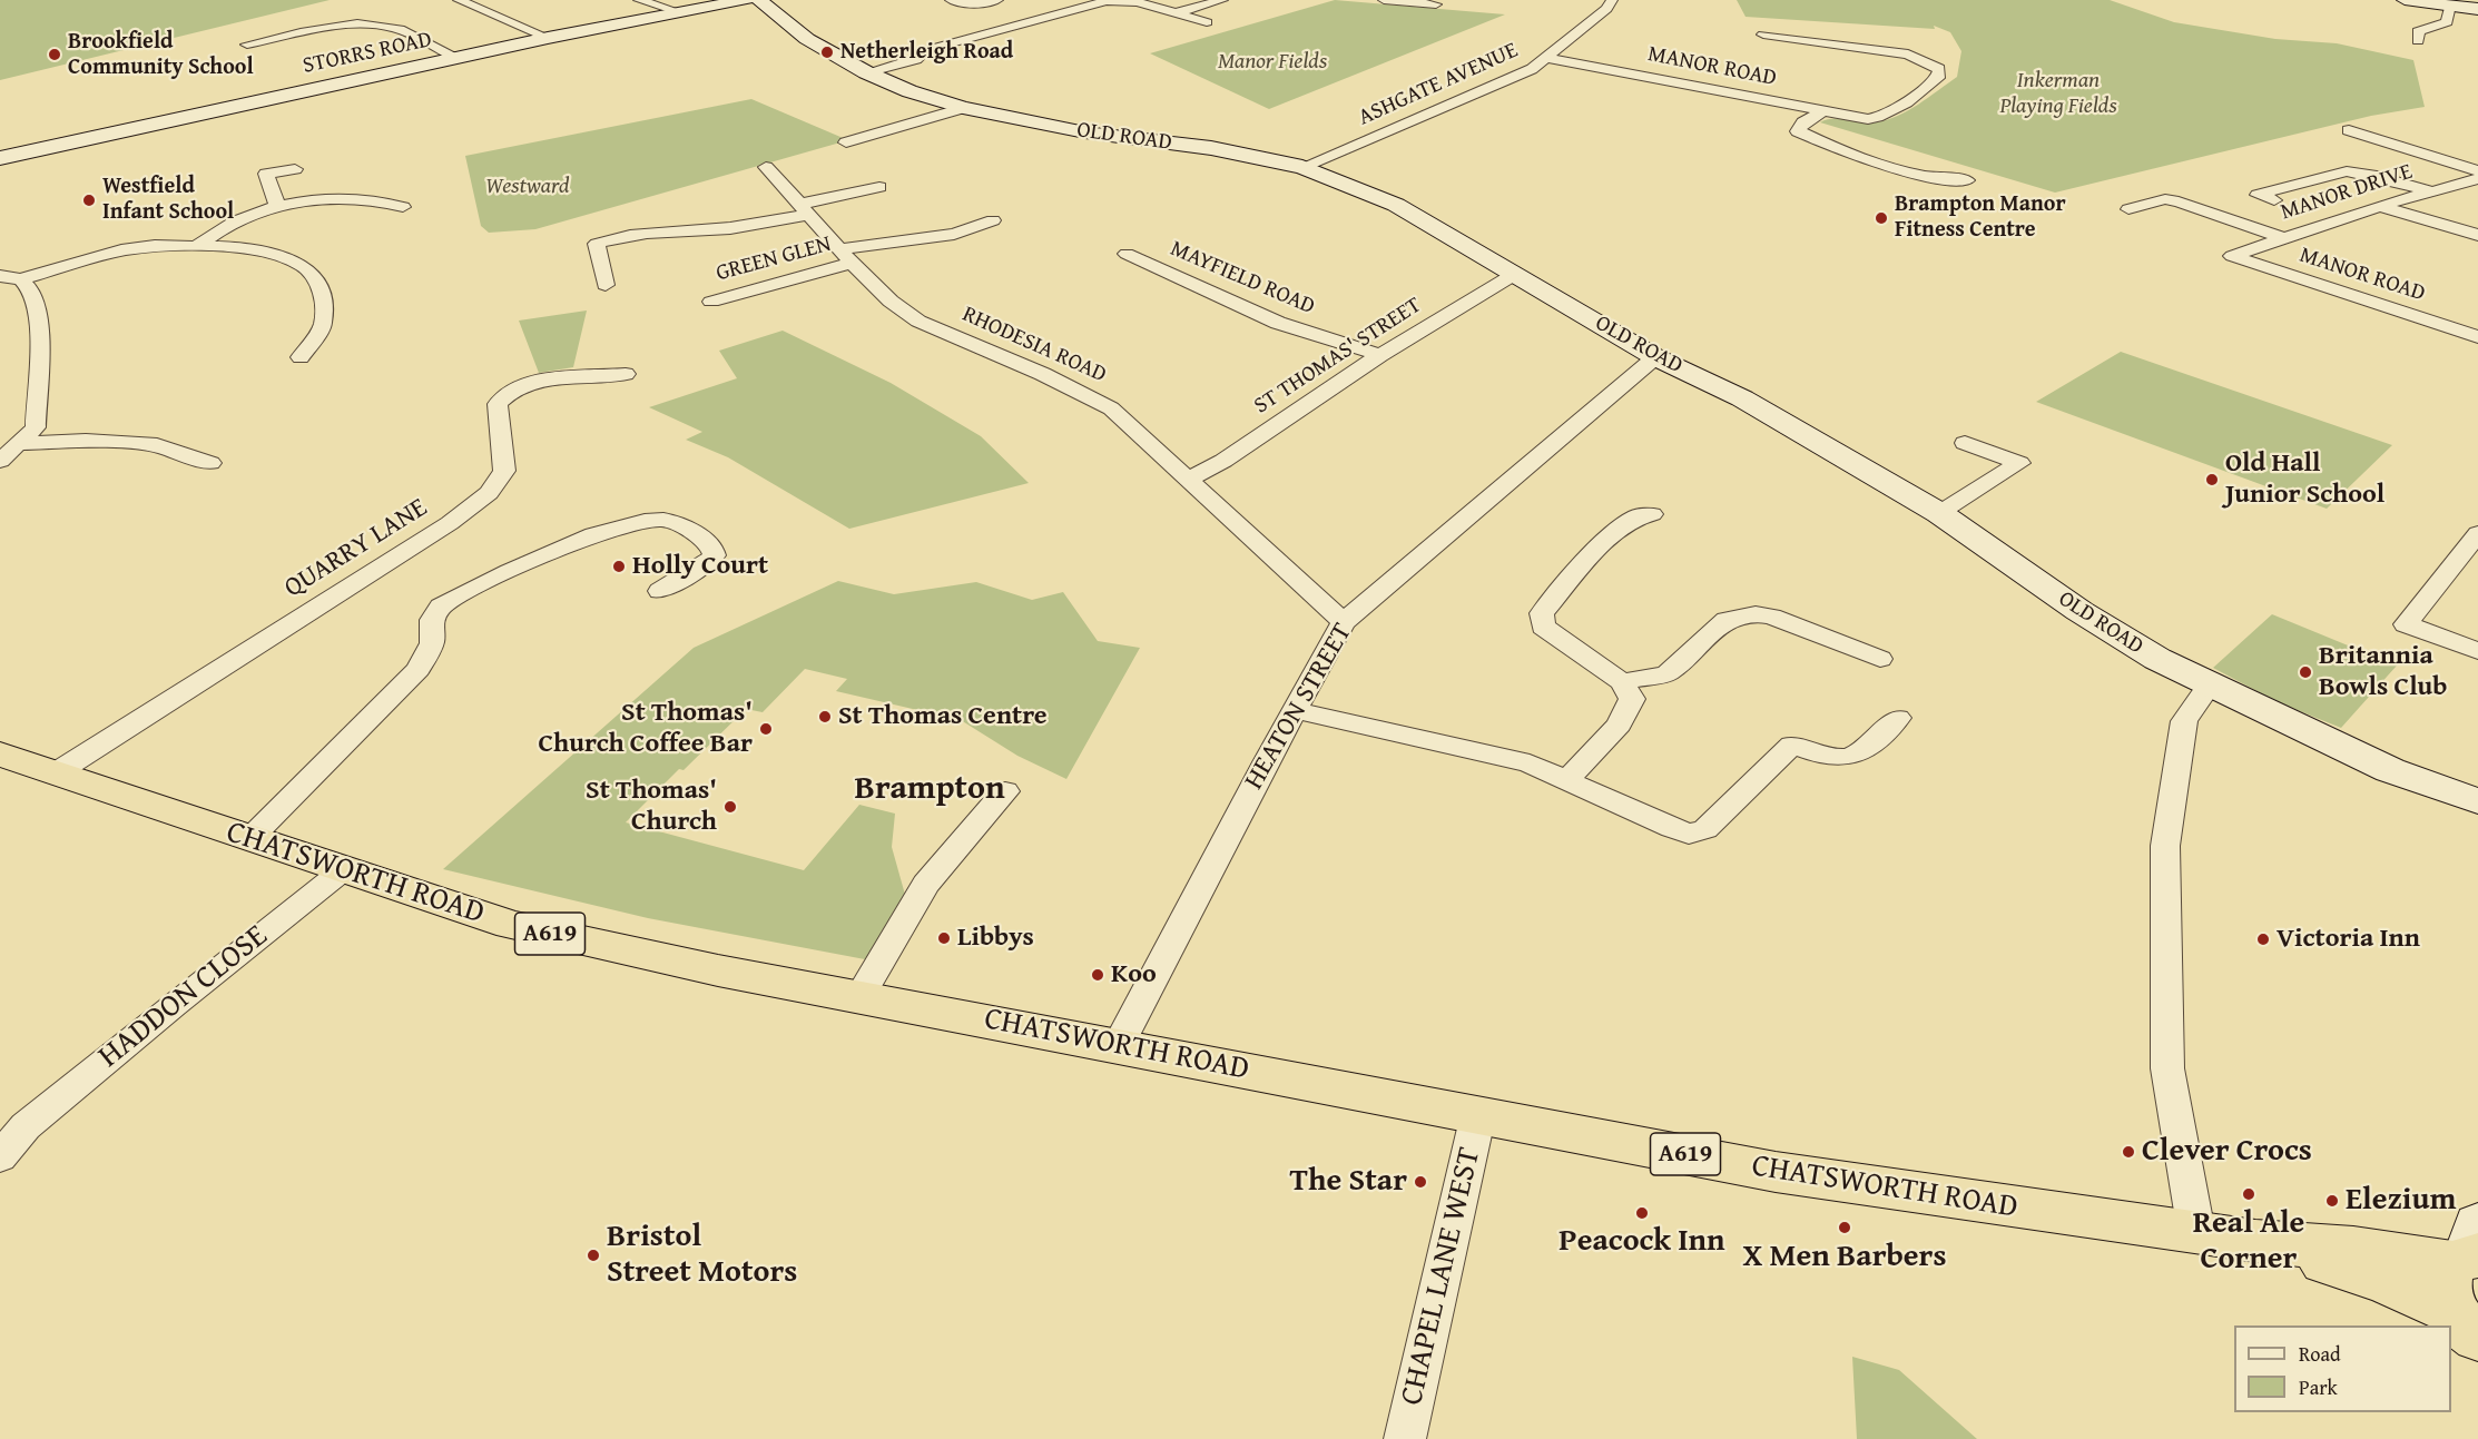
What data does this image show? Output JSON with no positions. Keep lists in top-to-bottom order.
{
  "streets": {
    "highway": ["CHATSWORTH ROAD", "A619"],
    "street": [
      "STORRS ROAD",
      "MANOR ROAD",
      "ASHGATE AVENUE",
      "OLD ROAD",
      "MANOR DRIVE",
      "GREEN GLEN",
      "MAYFIELD ROAD",
      "RHODESIA ROAD",
      "ST THOMAS' STREET",
      "QUARRY LANE",
      "HEATON STREET",
      "HADDON CLOSE",
      "CHAPEL LANE WEST"
    ]
  },
  "crossings": [
    ["MANOR ROAD", "ASHGATE AVENUE"],
    ["MANOR ROAD", "MANOR DRIVE"],
    ["ASHGATE AVENUE", "OLD ROAD"],
    ["OLD ROAD", "ST THOMAS' STREET"],
    ["OLD ROAD", "HEATON STREET"],
    ["GREEN GLEN", "RHODESIA ROAD"],
    ["MAYFIELD ROAD", "ST THOMAS' STREET"],
    ["RHODESIA ROAD", "ST THOMAS' STREET"],
    ["RHODESIA ROAD", "HEATON STREET"],
    ["QUARRY LANE", "CHATSWORTH ROAD"],
    ["HEATON STREET", "CHATSWORTH ROAD"],
    ["CHATSWORTH ROAD", "HADDON CLOSE"],
    ["CHATSWORTH ROAD", "CHAPEL LANE WEST"]
  ],
  "districts": ["Brampton"],
  "parks": ["Manor Fields", "Inkerman Playing Fields", "Westward"],
  "places": [
    "Netherleigh Road",
    "Brookfield Community School",
    "Westfield Infant School",
    "Brampton Manor Fitness Centre",
    "Old Hall Junior School",
    "Holly Court",
    "Britannia Bowls Club",
    "St Thomas Centre",
    "St Thomas' Church Coffee Bar",
    "St Thomas' Church",
    "Libbys",
    "Victoria Inn",
    "Koo",
    "Clever Crocs",
    "The Star",
    "Real Ale Corner",
    "Elezium",
    "Peacock Inn",
    "X Men Barbers",
    "Bristol Street Motors"
  ],
  "legend": ["Road", "Park"]
}
